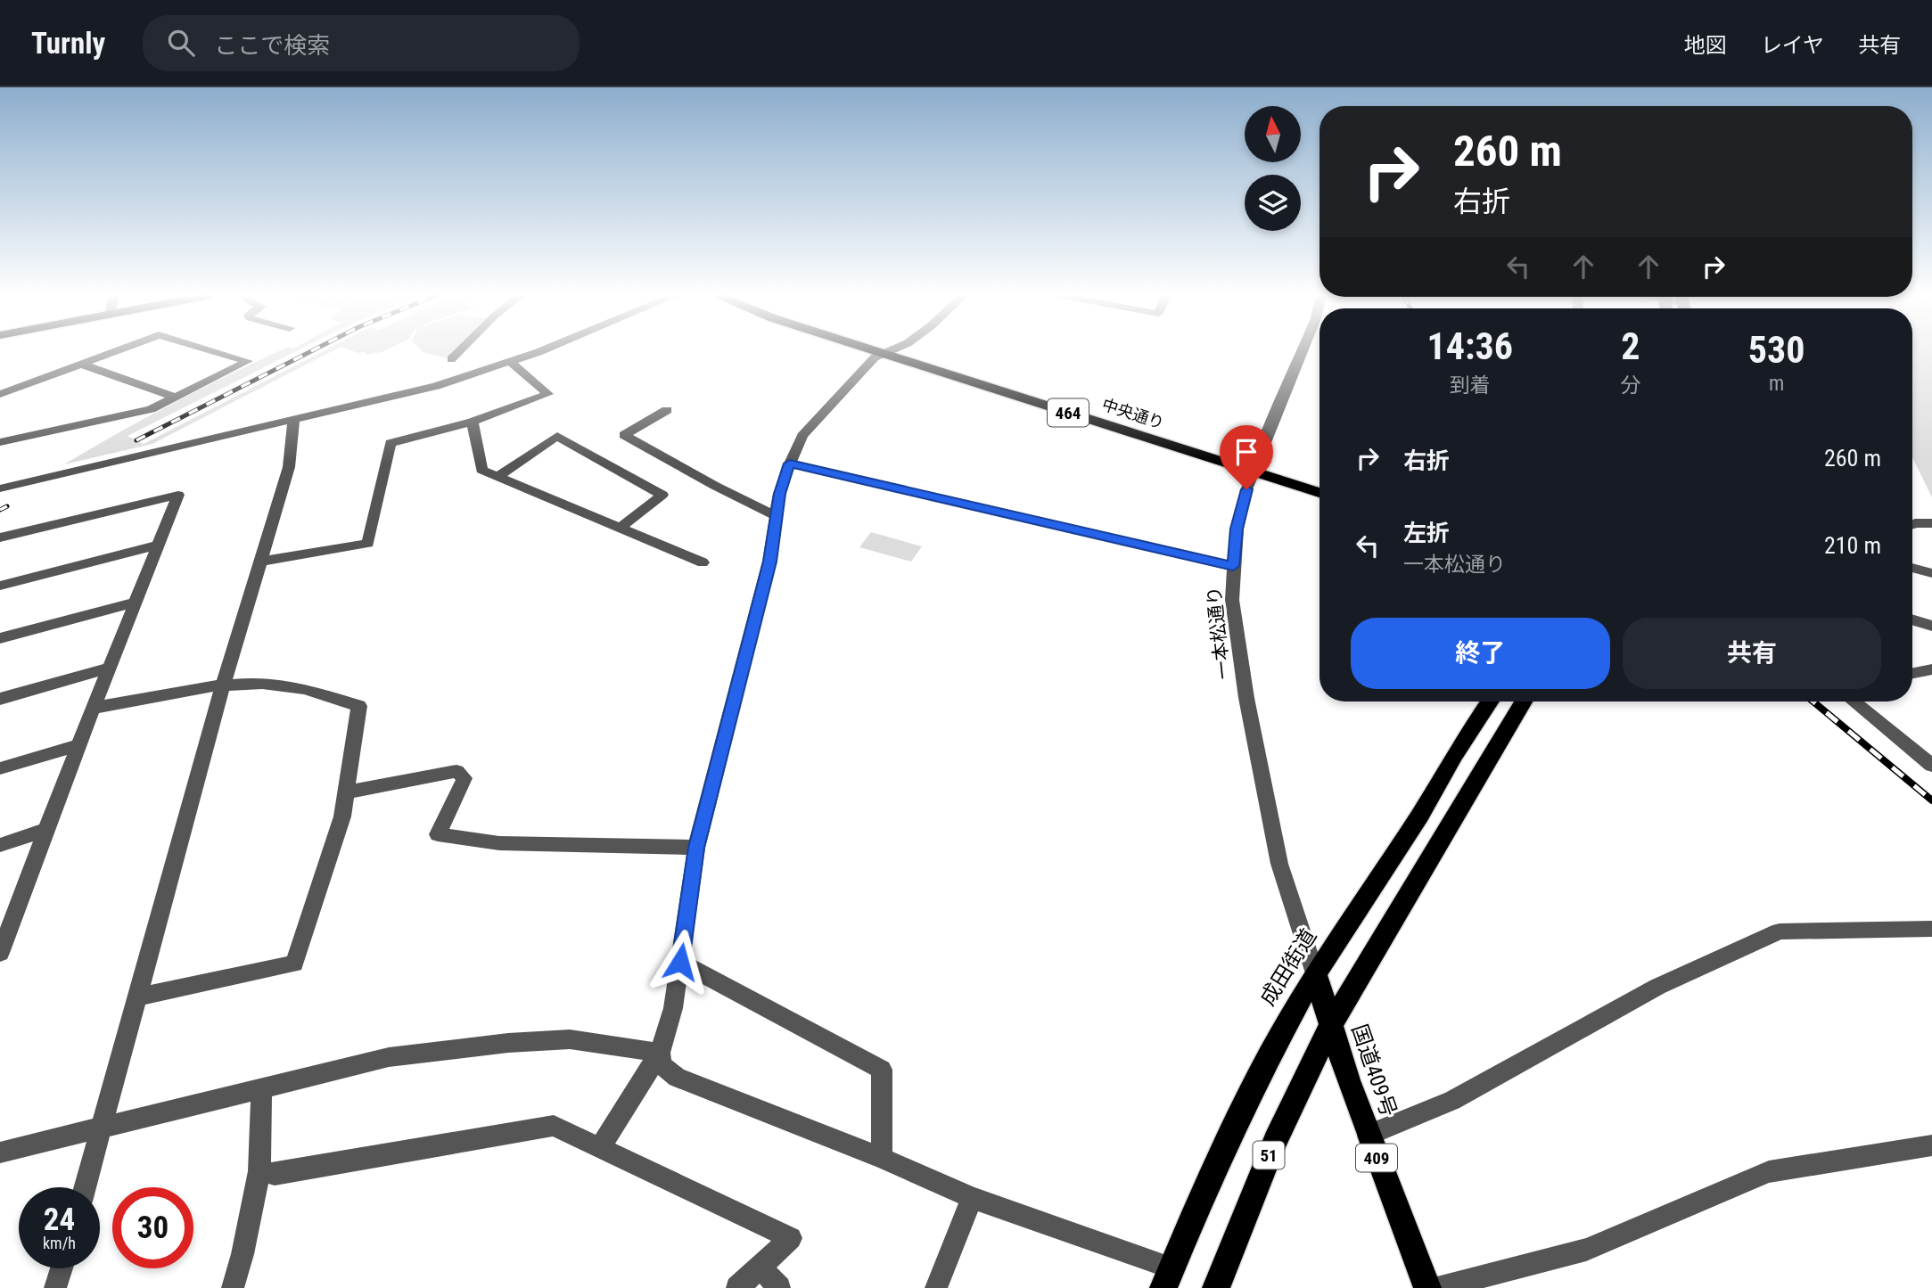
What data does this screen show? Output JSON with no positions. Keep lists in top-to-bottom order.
{
  "streets": {
    "highway": [
      "464",
      "中央通り",
      "成田街道",
      "国道409号",
      "51",
      "409"
    ],
    "street": ["一本松通り"]
  },
  "crossings": [
    ["中央通り", "一本松通り"],
    ["一本松通り", "成田街道"],
    ["一本松通り", "国道409号"],
    ["成田街道", "国道409号"],
    ["国道409号", "51"]
  ],
  "north": "top",
  "page": {
    "header": "Turnly",
    "search": "ここで検索",
    "nav": ["地図", "レイヤ", "共有"],
    "turn": ["260 m", "右折"],
    "eta": [
      "14:36",
      "到着",
      "2",
      "分",
      "530",
      "m"
    ],
    "list": [
      {
        "name": "右折",
        "value": "260 m"
      },
      {
        "name": "左折",
        "note": "一本松通り",
        "value": "210 m"
      }
    ],
    "buttons": ["終了", "共有"],
    "speed": "24 km/h",
    "limit": "30"
  }
}
